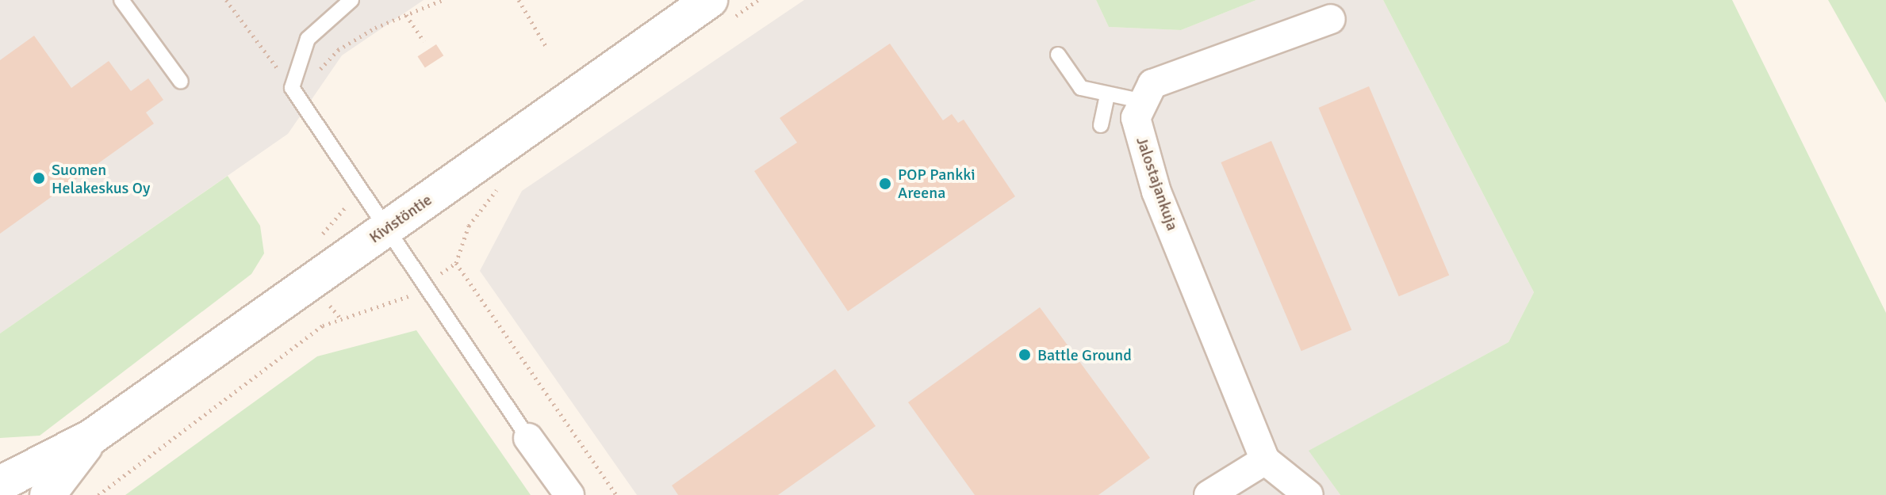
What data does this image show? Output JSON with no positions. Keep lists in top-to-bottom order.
{
  "streets": {
    "main road": ["Kivistöntie"],
    "street": ["Jalostajankuja"]
  },
  "places": ["Suomen Helakeskus Oy", "POP Pankki Areena", "Battle Ground"]
}
